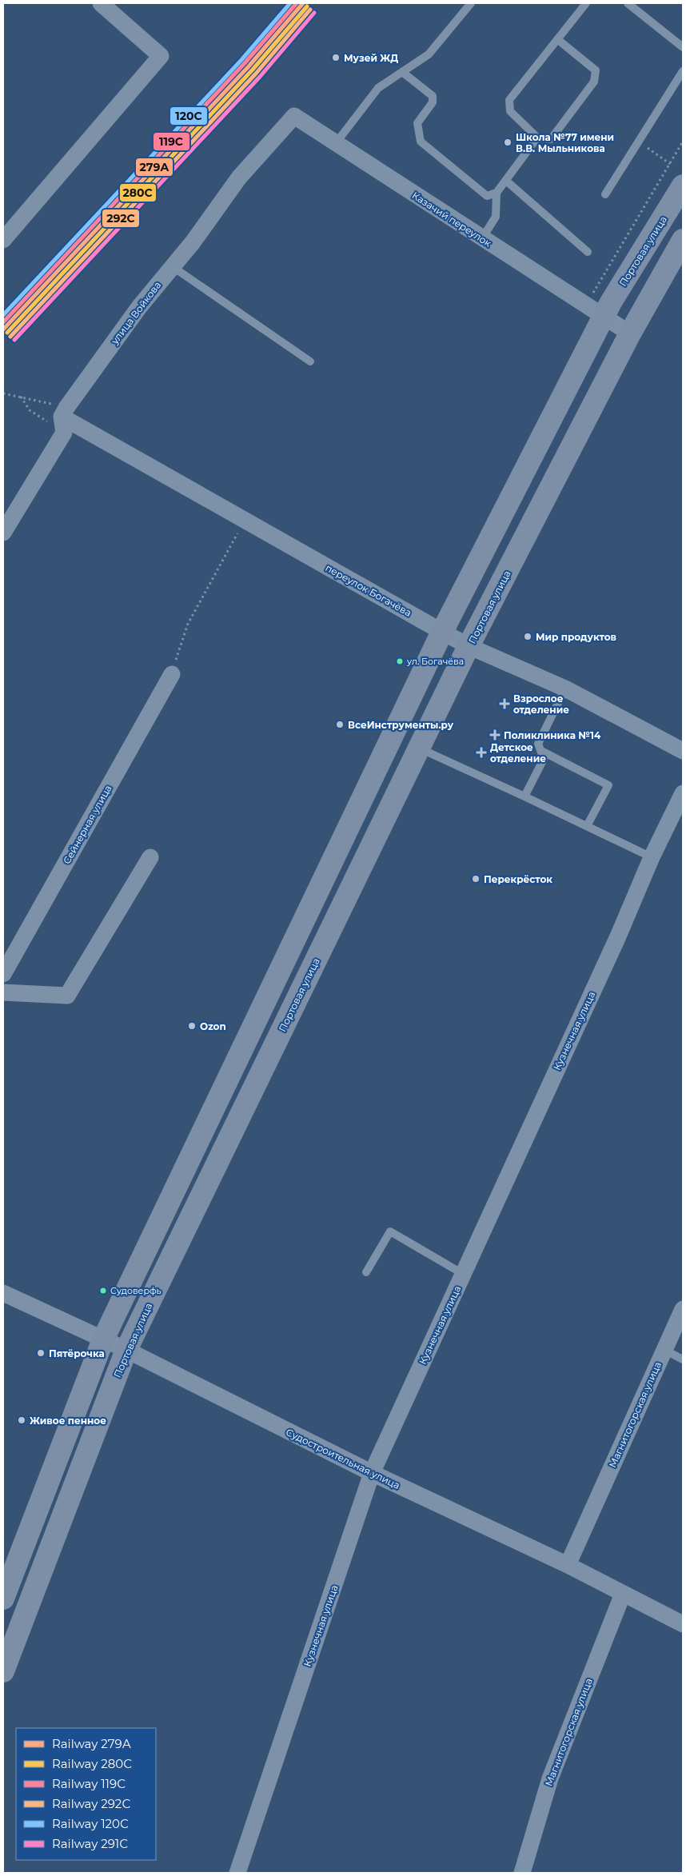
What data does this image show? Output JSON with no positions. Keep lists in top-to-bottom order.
{
  "streets": {
    "main road": ["Портовая улица"],
    "street": [
      "Казачий переулок",
      "улица Войкова",
      "переулок Богачёва",
      "Сейнерная улица",
      "Кузнечная улица",
      "Магнитогорская улица",
      "Судостроительная улица"
    ]
  },
  "crossings": [
    ["Казачий переулок", "Портовая улица"],
    ["Казачий переулок", "улица Войкова"],
    ["Портовая улица", "переулок Богачёва"],
    ["Портовая улица", "Судостроительная улица"],
    ["улица Войкова", "переулок Богачёва"],
    ["Кузнечная улица", "Судостроительная улица"],
    ["Магнитогорская улица", "Судостроительная улица"]
  ],
  "places": {
    "other": [
      "Музей ЖД",
      "Школа №77 имени В.В. Мыльникова",
      "Мир продуктов",
      "ул. Богачёва",
      "ВсеИнструменты.ру",
      "Перекрёсток",
      "Ozon",
      "Судоверфь",
      "Пятёрочка",
      "Живое пенное"
    ],
    "health": ["Взрослое отделение", "Поликлиника №14", "Детское отделение"]
  },
  "lines": [
    "rail line 279А",
    "rail line 119С",
    "rail line 120С",
    "rail line 280С",
    "rail line 292С",
    "rail line 291С"
  ],
  "legend": [
    "Railway 279А",
    "Railway 280С",
    "Railway 119С",
    "Railway 292С",
    "Railway 120С",
    "Railway 291С"
  ]
}
